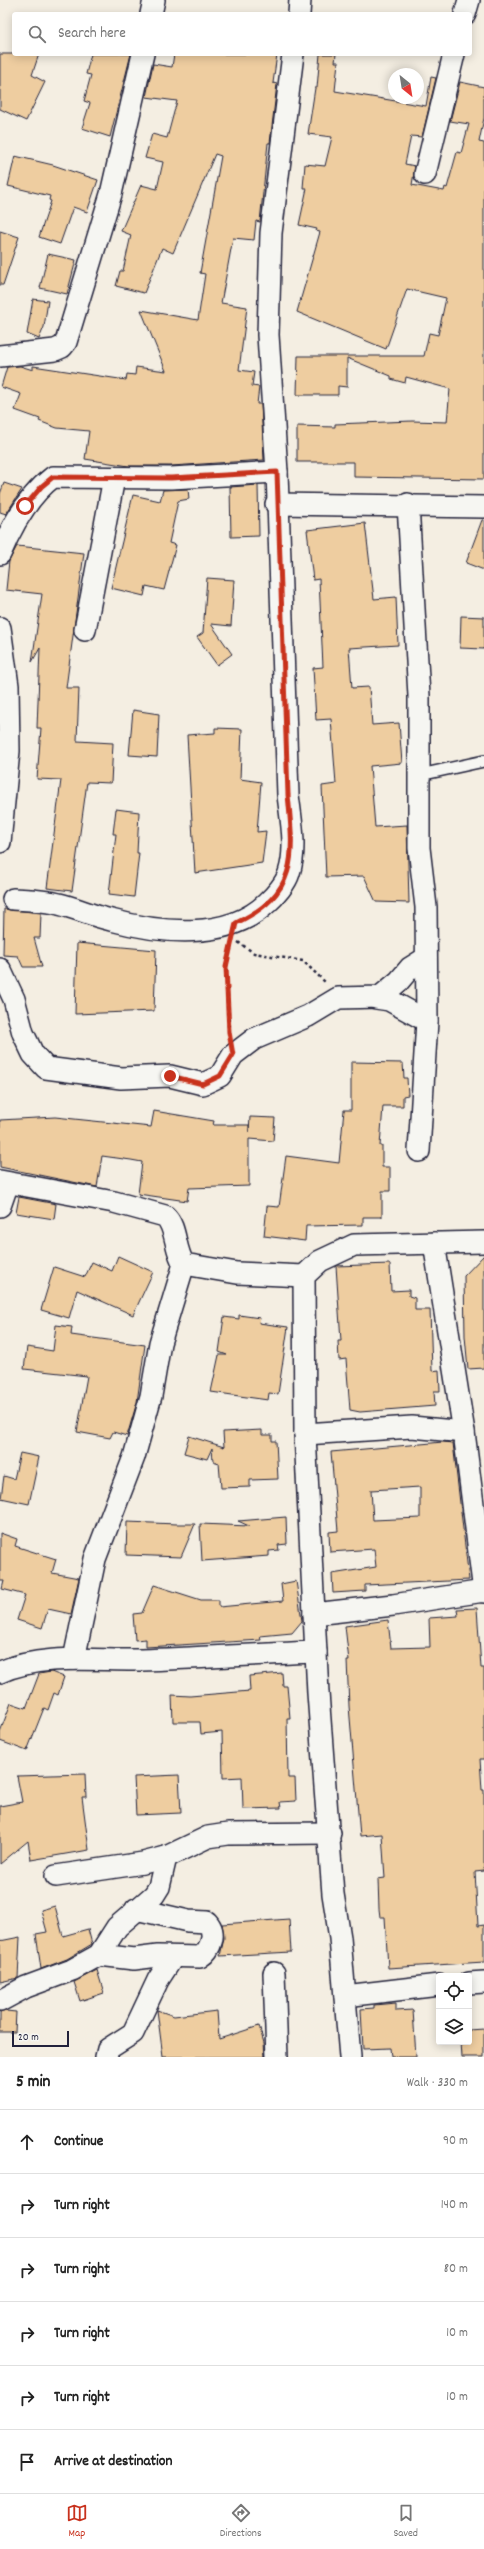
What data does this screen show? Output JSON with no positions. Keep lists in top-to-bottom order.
{
  "scale_bar": "20 m",
  "north": "bottom right",
  "page": {
    "search": "Search here",
    "scale": "20 m",
    "heading": ["5 min", "Walk · 330 m"],
    "list": [
      ["Continue", "90 m"],
      ["Turn right", "140 m"],
      ["Turn right", "80 m"],
      ["Turn right", "10 m"],
      ["Turn right", "10 m"],
      "Arrive at destination"
    ],
    "nav": ["Map", "Directions", "Saved"]
  }
}
